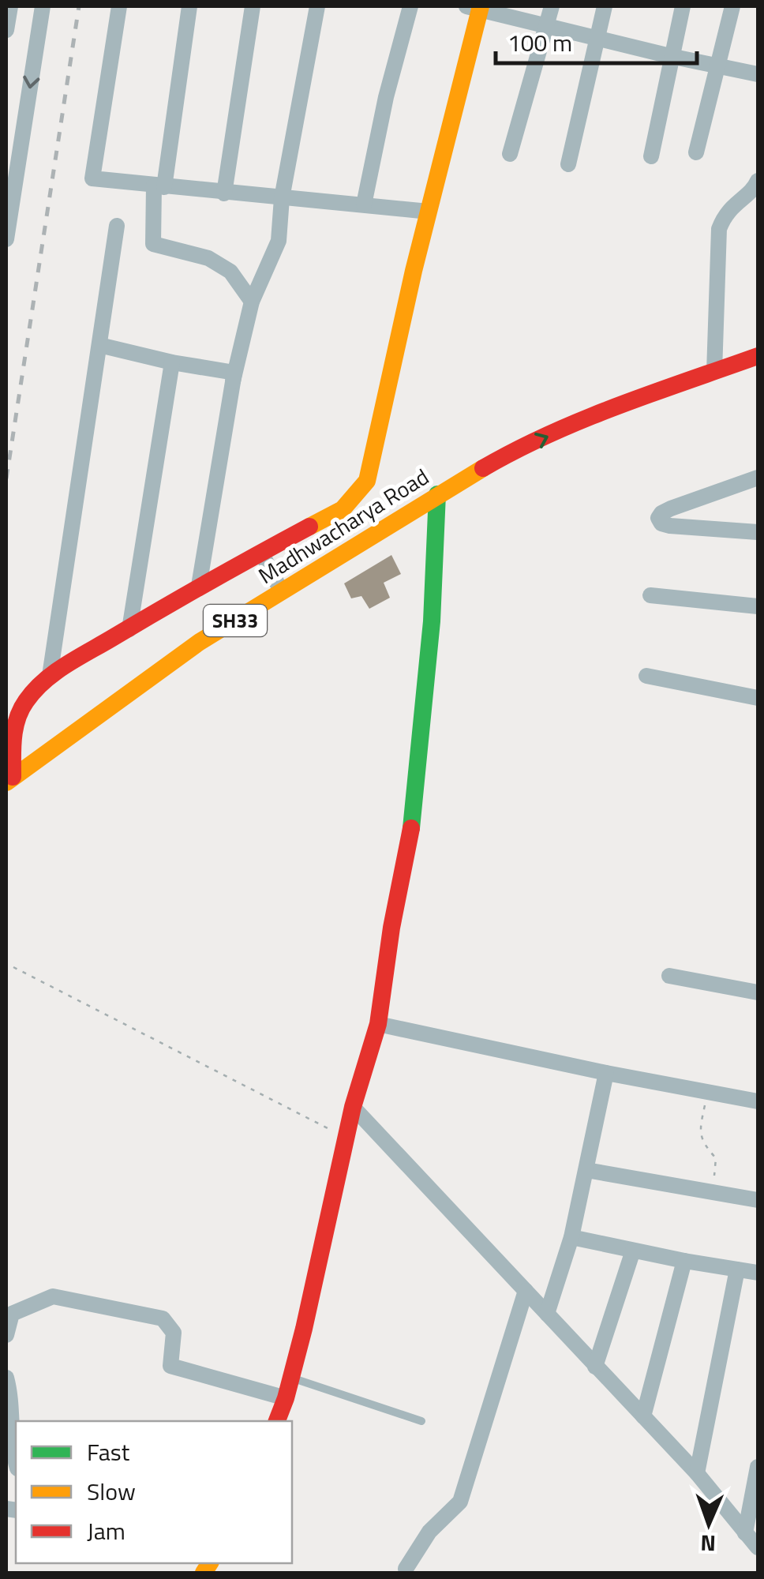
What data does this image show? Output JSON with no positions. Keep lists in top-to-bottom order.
{
  "streets": {
    "street": ["Madhwacharya Road", "SH33"]
  },
  "legend": ["Fast", "Slow", "Jam"],
  "scale_bar": "100 m",
  "north": "bottom"
}
